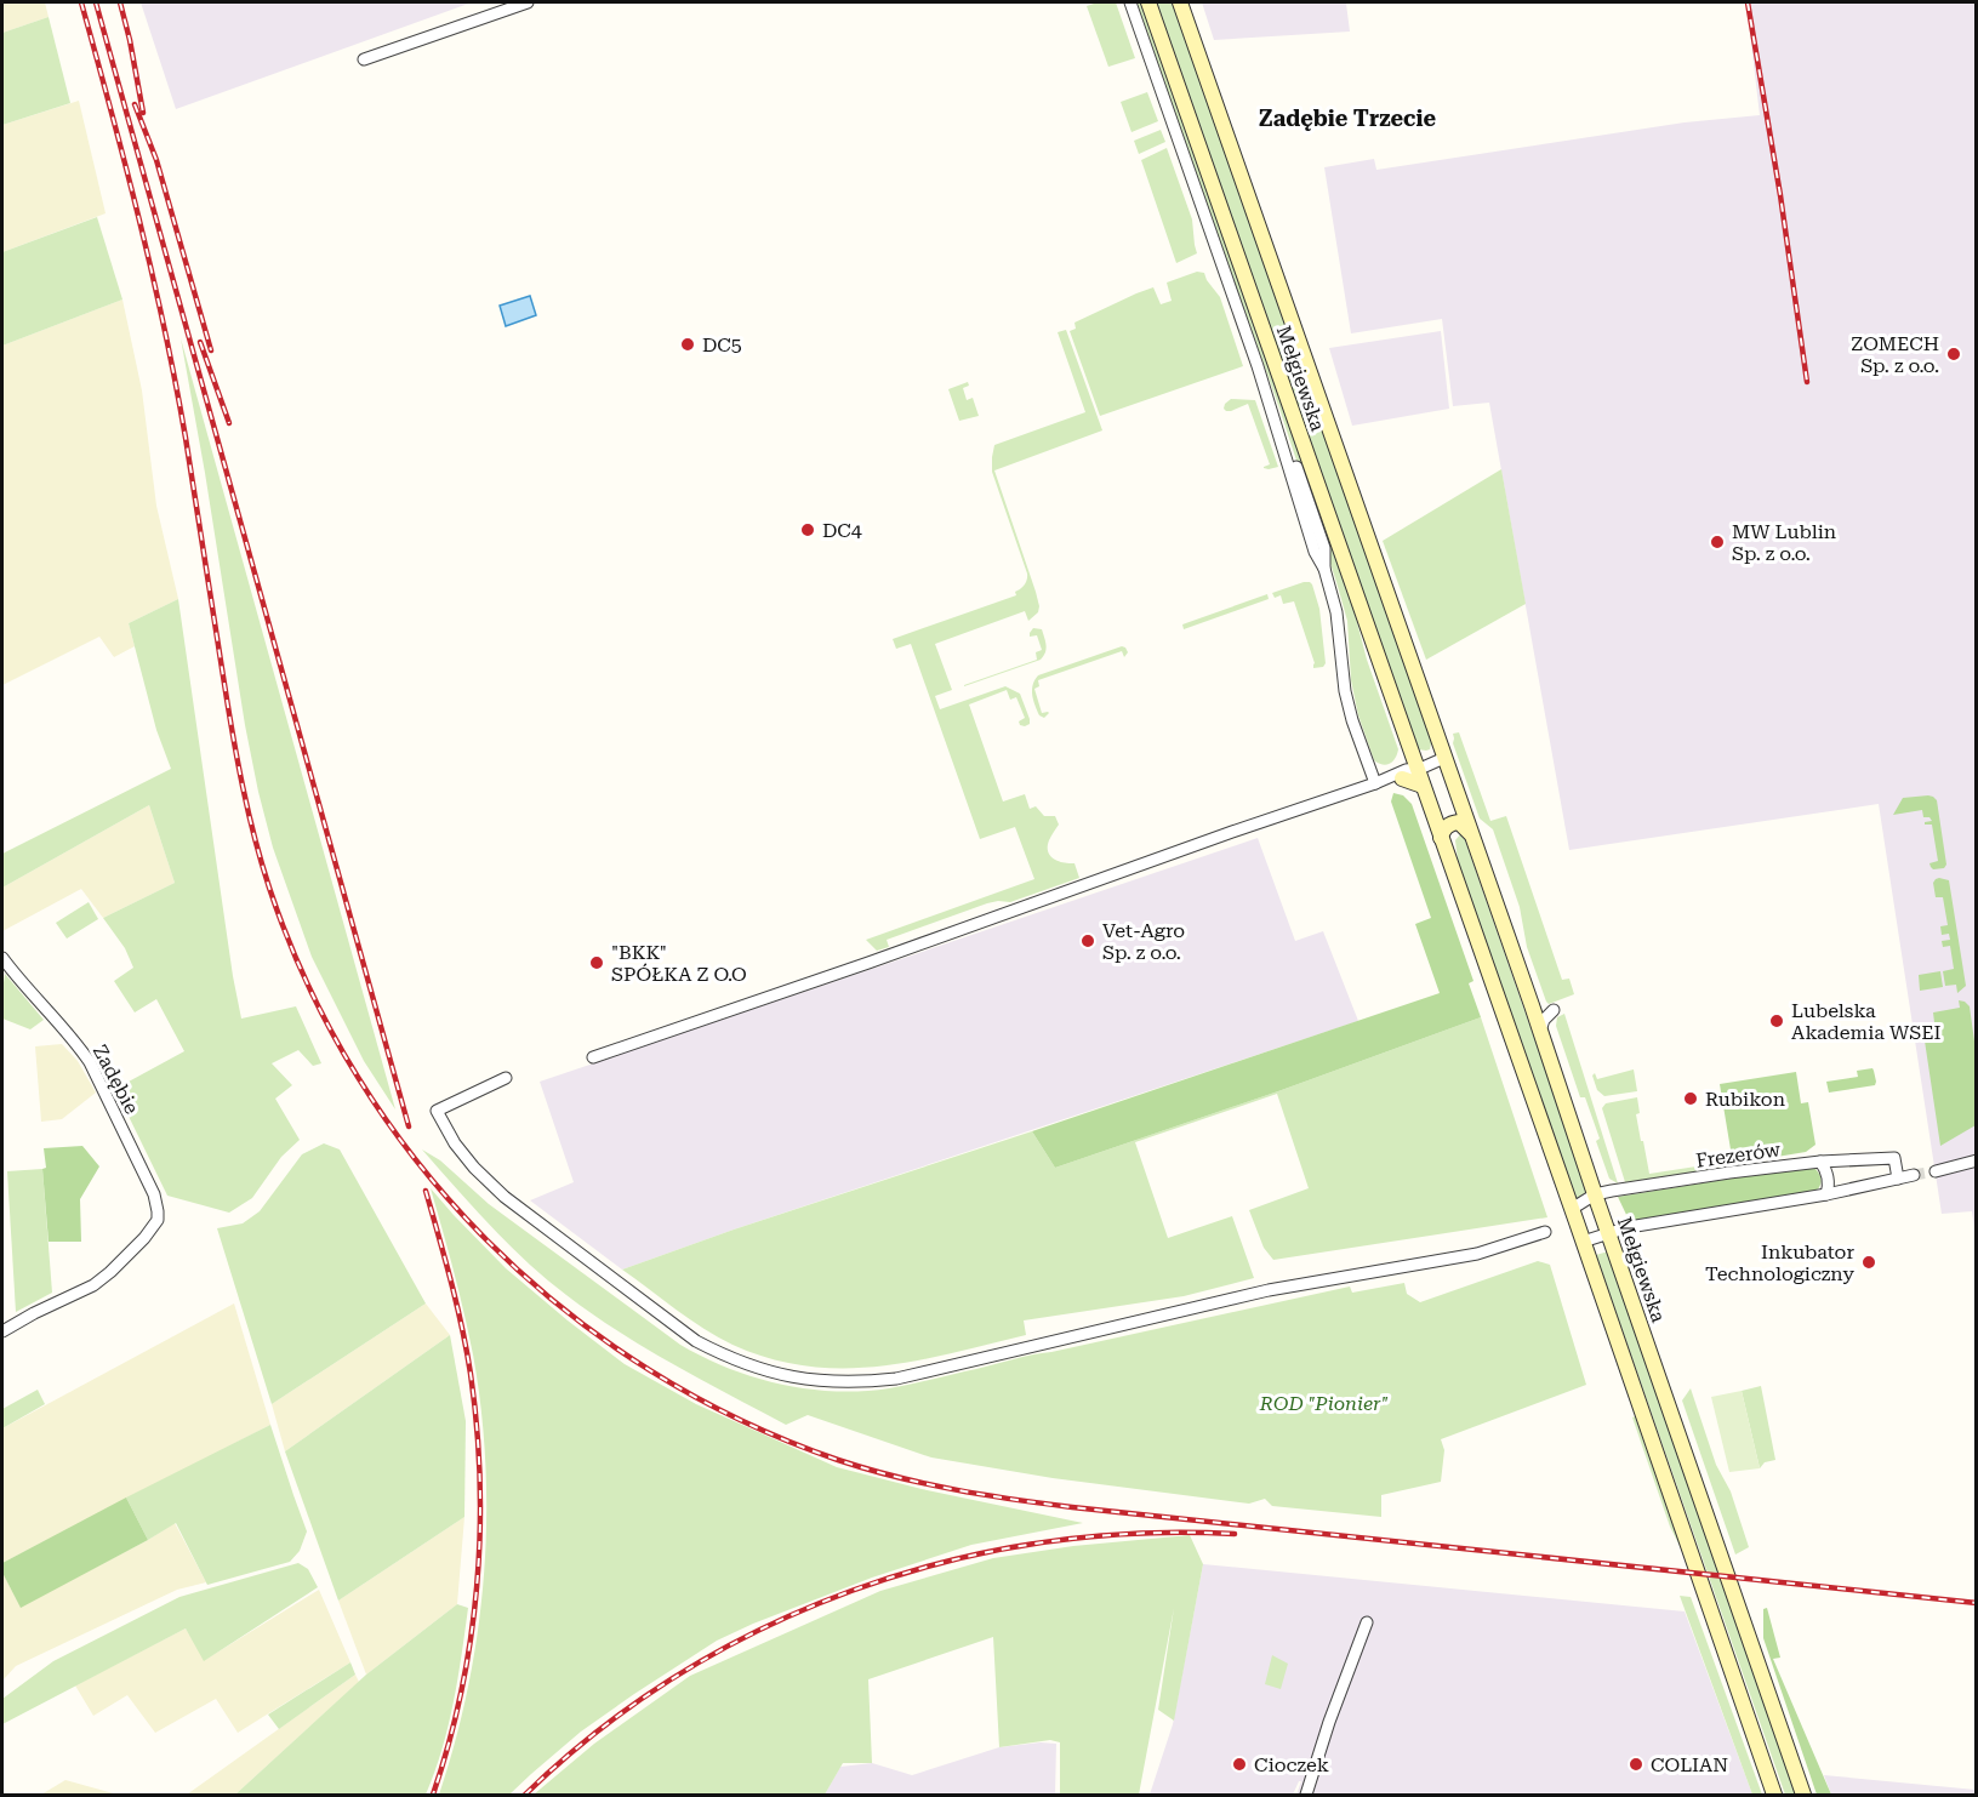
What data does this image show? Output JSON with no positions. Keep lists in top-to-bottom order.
{
  "streets": {
    "main road": ["Mełgiewska"],
    "street": ["Zadębie", "Frezerów"]
  },
  "crossings": [
    ["Mełgiewska", "Frezerów"]
  ],
  "districts": ["Zadębie Trzecie"],
  "parks": ["ROD \"Pionier\""],
  "places": [
    "DC5",
    "ZOMECH Sp. z o.o.",
    "DC4",
    "MW Lublin Sp. z o.o.",
    "Vet-Agro Sp. z o.o.",
    "\"BKK\" SPÓŁKA Z O.O",
    "Lubelska Akademia WSEI",
    "Rubikon",
    "Inkubator Technologiczny",
    "Cioczek",
    "COLIAN"
  ]
}
